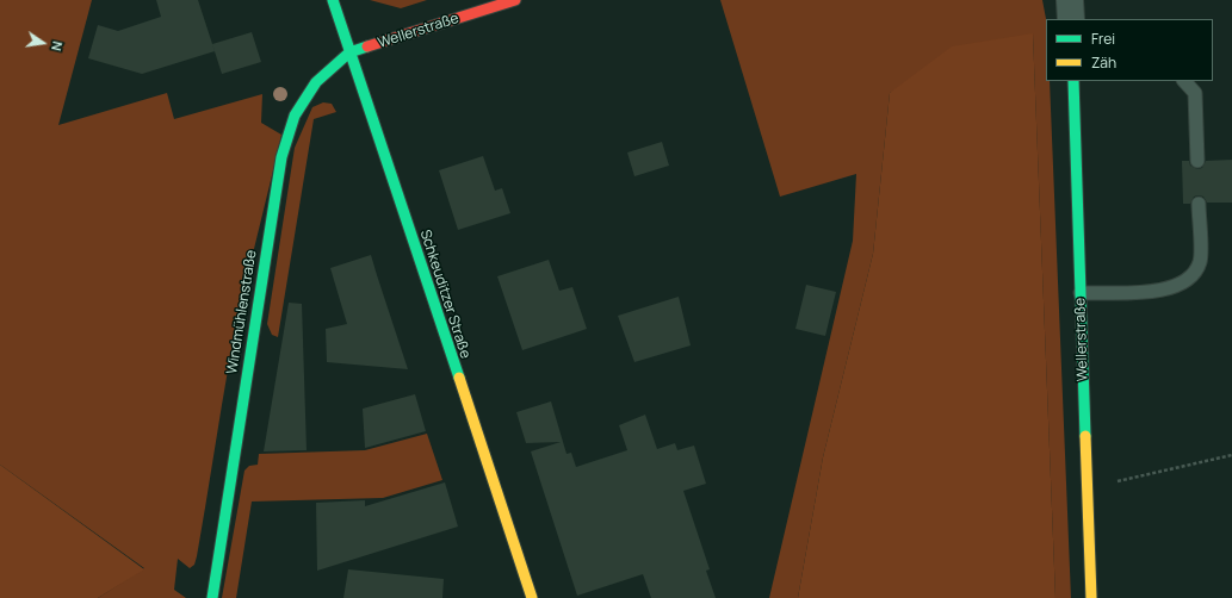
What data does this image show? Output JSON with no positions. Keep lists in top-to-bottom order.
{
  "streets": {
    "street": ["Wellerstraße", "Schkeuditzer Straße", "Windmühlenstraße"]
  },
  "crossings": [
    ["Wellerstraße", "Schkeuditzer Straße"],
    ["Wellerstraße", "Windmühlenstraße"],
    ["Schkeuditzer Straße", "Windmühlenstraße"]
  ],
  "legend": ["Frei", "Zäh"],
  "north": "right"
}
